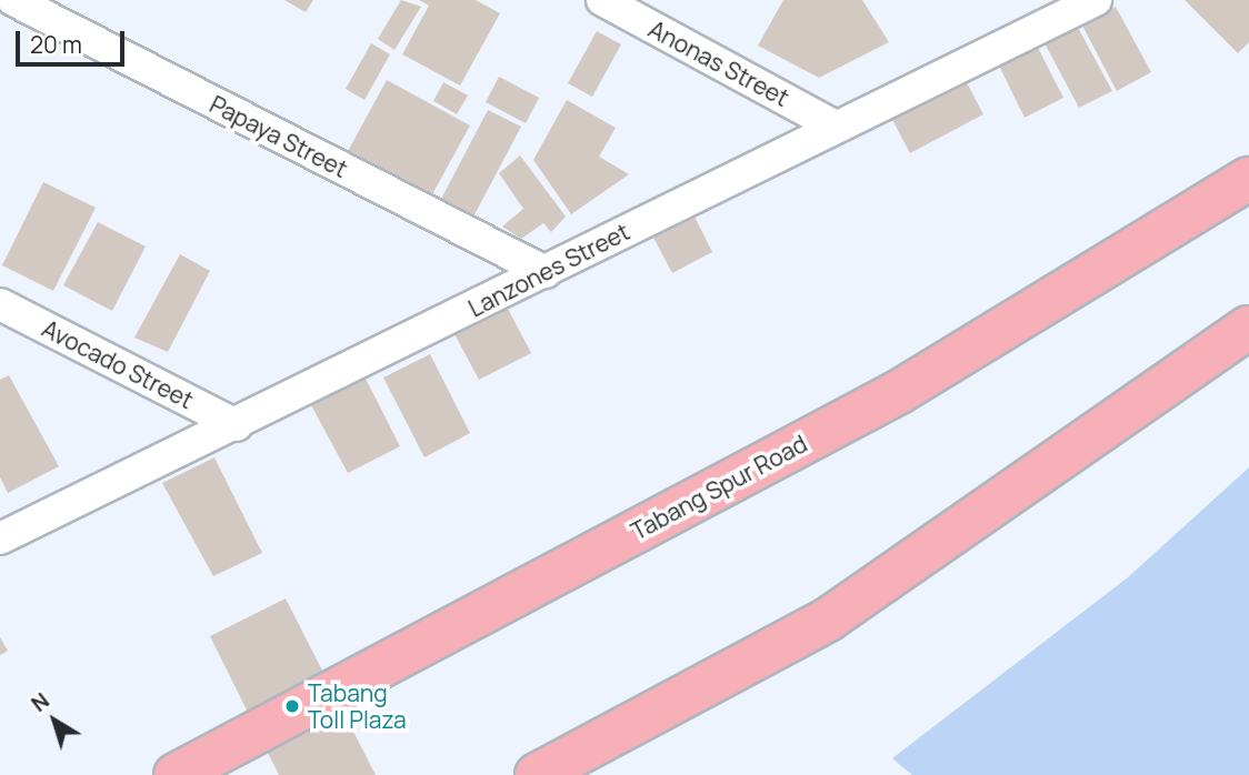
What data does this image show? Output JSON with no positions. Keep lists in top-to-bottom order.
{
  "streets": {
    "highway": ["Tabang Spur Road"],
    "street": [
      "Anonas Street",
      "Papaya Street",
      "Lanzones Street",
      "Avocado Street"
    ]
  },
  "crossings": [
    ["Anonas Street", "Lanzones Street"],
    ["Papaya Street", "Lanzones Street"],
    ["Lanzones Street", "Avocado Street"]
  ],
  "places": ["Tabang Toll Plaza"],
  "scale_bar": "20 m",
  "north": "top left"
}
